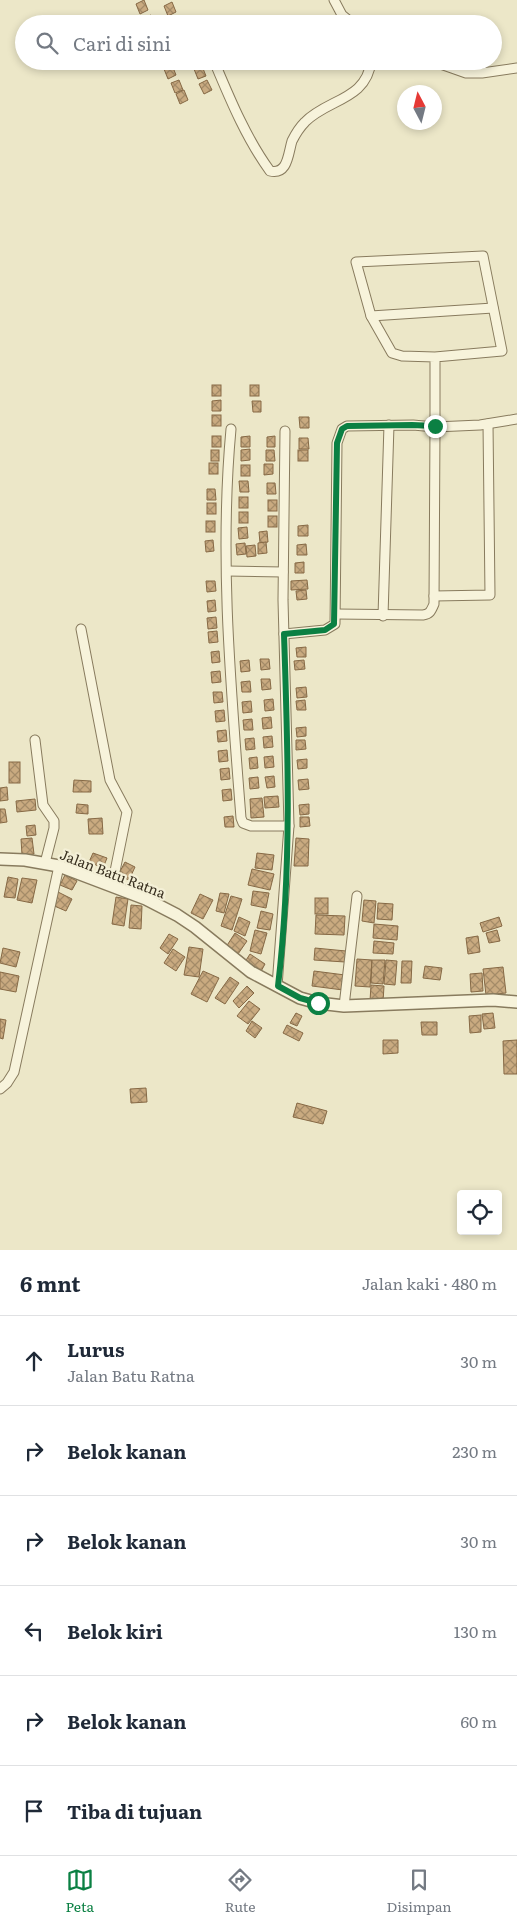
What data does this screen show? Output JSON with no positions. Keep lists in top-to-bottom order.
{
  "streets": {
    "street": ["Jalan Batu Ratna"]
  },
  "north": "top",
  "page": {
    "search": "Cari di sini",
    "heading": ["6 mnt", "Jalan kaki · 480 m"],
    "list": [
      ["Lurus", "Jalan Batu Ratna", "30 m"],
      ["Belok kanan", "230 m"],
      ["Belok kanan", "30 m"],
      ["Belok kiri", "130 m"],
      ["Belok kanan", "60 m"],
      "Tiba di tujuan"
    ],
    "nav": ["Peta", "Rute", "Disimpan"]
  }
}
